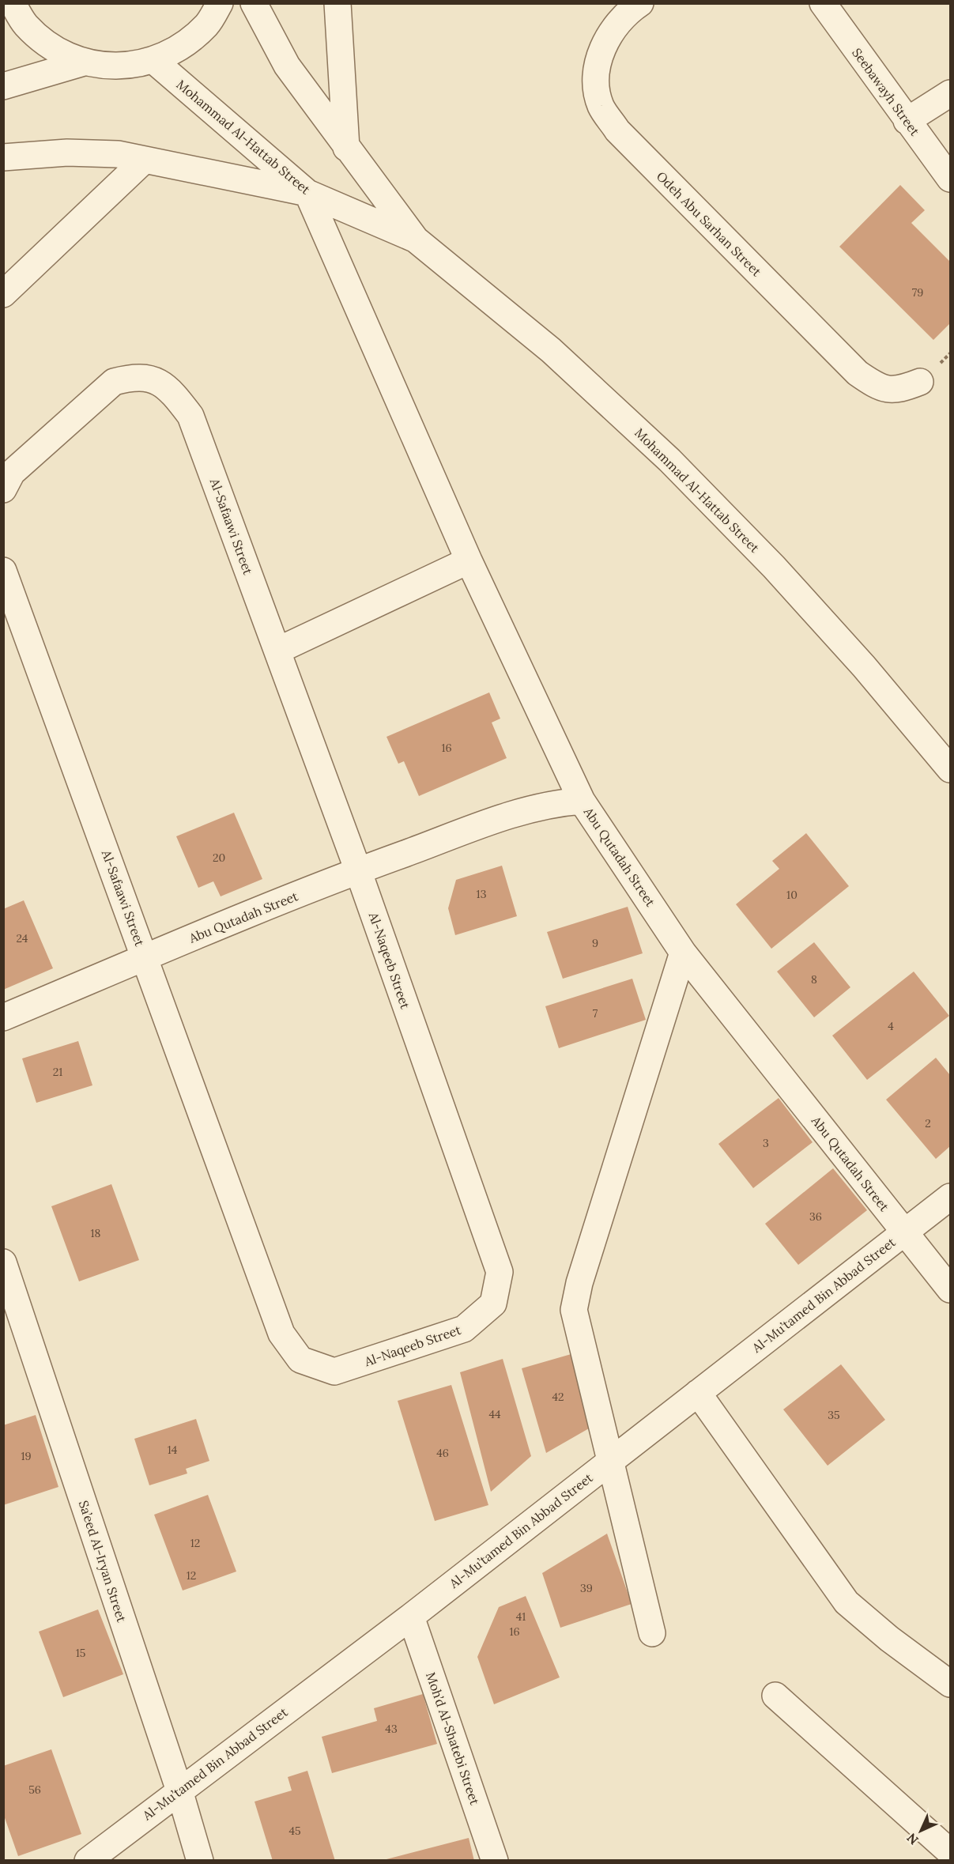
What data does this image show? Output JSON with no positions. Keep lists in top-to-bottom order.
{
  "streets": {
    "street": [
      "Seebawayh Street",
      "Mohammad Al-Hattab Street",
      "Odeh Abu Sarhan Street",
      "Al-Safaawi Street",
      "Abu Qutadah Street",
      "Al-Naqeeb Street",
      "Al-Mu’tamed Bin Abbad Street",
      "Sa’eed Al-Iryan Street",
      "Moh’d Al-Shatebi Street"
    ]
  },
  "crossings": [
    ["Al-Safaawi Street", "Abu Qutadah Street"],
    ["Al-Safaawi Street", "Al-Naqeeb Street"],
    ["Abu Qutadah Street", "Al-Naqeeb Street"],
    ["Abu Qutadah Street", "Al-Mu’tamed Bin Abbad Street"],
    ["Al-Mu’tamed Bin Abbad Street", "Sa’eed Al-Iryan Street"],
    ["Al-Mu’tamed Bin Abbad Street", "Moh’d Al-Shatebi Street"]
  ],
  "house_numbers": [
    "79",
    "16",
    "20",
    "13",
    "10",
    "24",
    "9",
    "8",
    "7",
    "4",
    "21",
    "2",
    "3",
    "36",
    "18",
    "42",
    "44",
    "35",
    "14",
    "46",
    "19",
    "12",
    "12",
    "39",
    "41",
    "16",
    "15",
    "43",
    "56",
    "45"
  ],
  "north": "bottom left"
}
